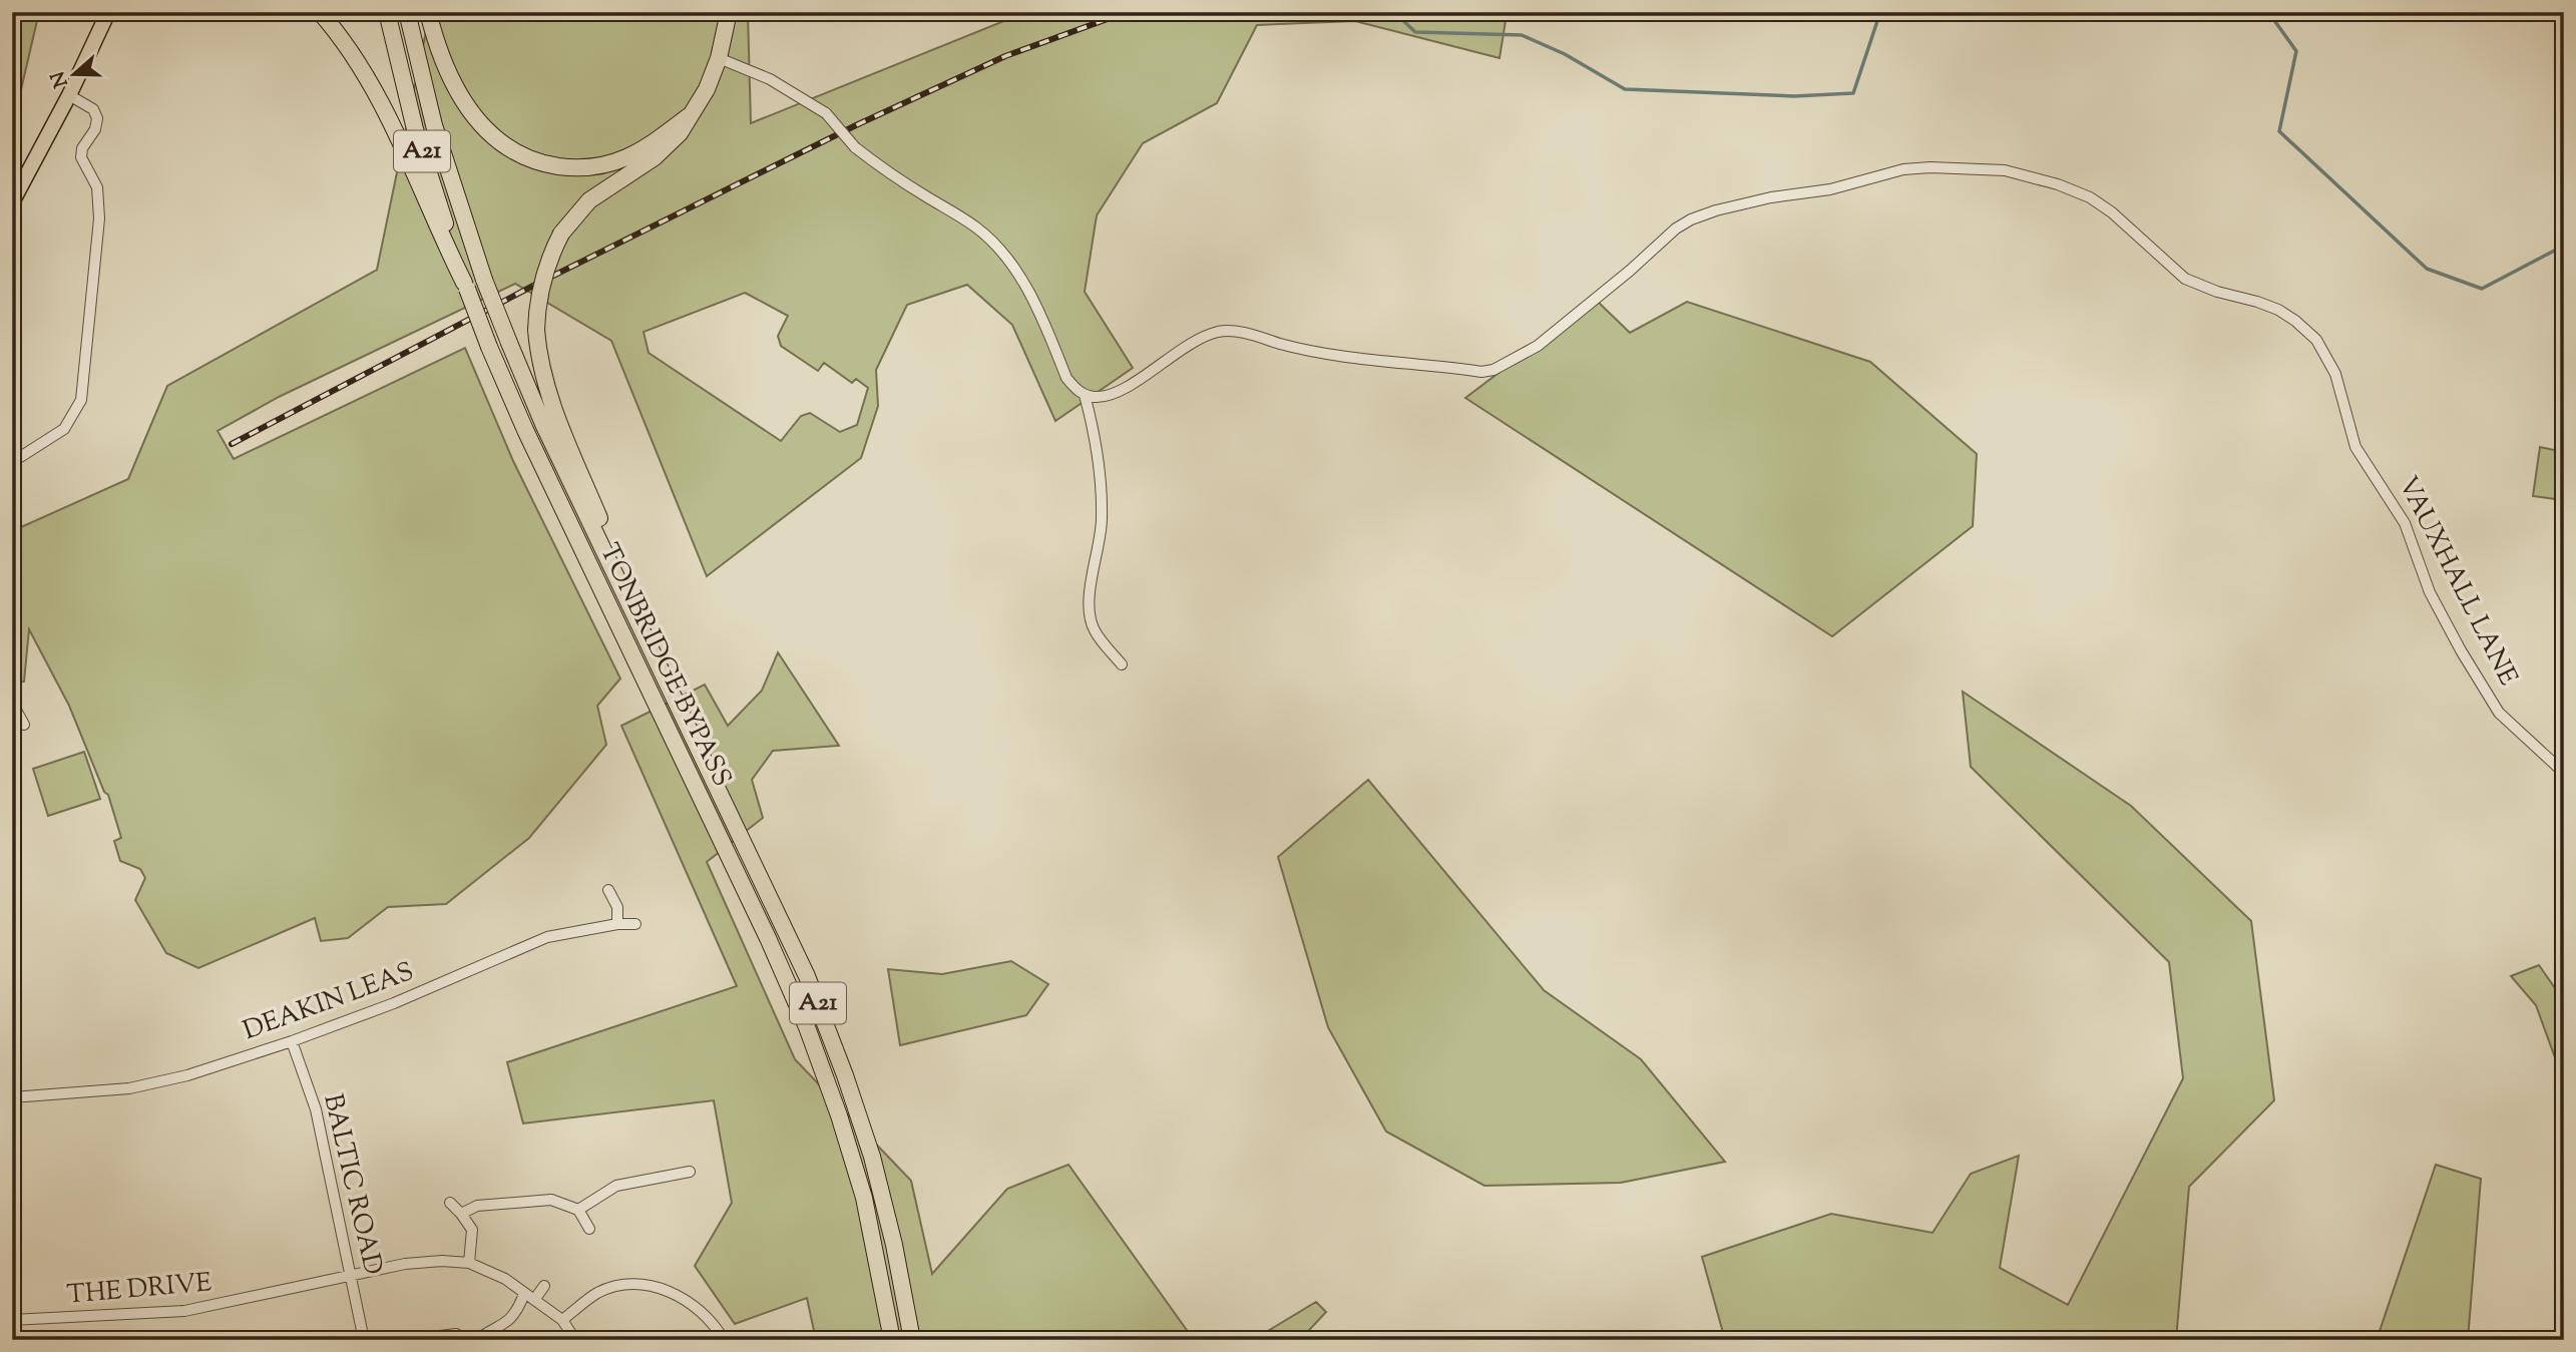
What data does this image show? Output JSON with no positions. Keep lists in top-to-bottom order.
{
  "streets": {
    "highway": ["A21", "TONBRIDGE BYPASS"],
    "street": [
      "VAUXHALL LANE",
      "DEAKIN LEAS",
      "BALTIC ROAD",
      "THE DRIVE"
    ]
  },
  "crossings": [
    ["DEAKIN LEAS", "BALTIC ROAD"],
    ["BALTIC ROAD", "THE DRIVE"]
  ],
  "north": "left"
}
